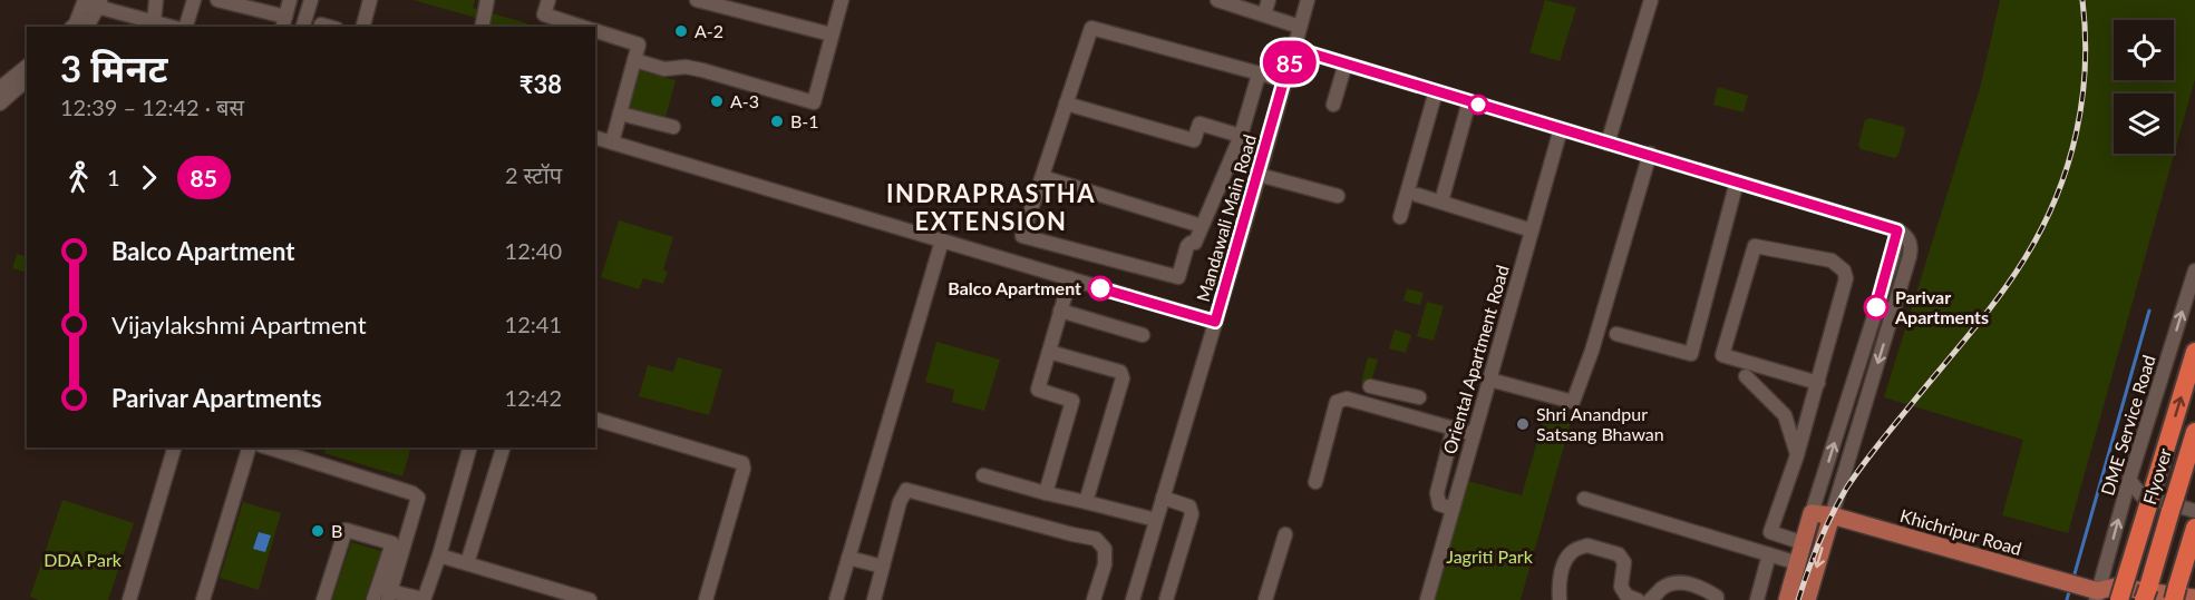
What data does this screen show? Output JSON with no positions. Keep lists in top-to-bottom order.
{
  "streets": {
    "highway": ["Flyover"],
    "main road": ["Khichripur Road"],
    "street": ["Mandawali Main Road", "Oriental Apartment Road", "DME Service Road"]
  },
  "crossings": [
    ["DME Service Road", "Khichripur Road"]
  ],
  "one_way": ["DME Service Road"],
  "districts": ["INDRAPRASTHA EXTENSION"],
  "parks": ["Jagriti Park", "DDA Park"],
  "places": [
    "A-2",
    "A-3",
    "B-1",
    "Balco Apartment",
    "Parivar Apartments",
    "Shri Anandpur Satsang Bhawan",
    "B"
  ],
  "lines": ["bus line 85"],
  "page": {
    "on_map": "85",
    "heading": ["3 मिनट", "12:39 – 12:42 · बस", "₹38"],
    "legs": ["1", "85", "2 स्टॉप"],
    "list": [
      {
        "name": "Balco Apartment",
        "value": "12:40"
      },
      {
        "name": "Vijaylakshmi Apartment",
        "value": "12:41"
      },
      {
        "name": "Parivar Apartments",
        "value": "12:42"
      }
    ]
  }
}
